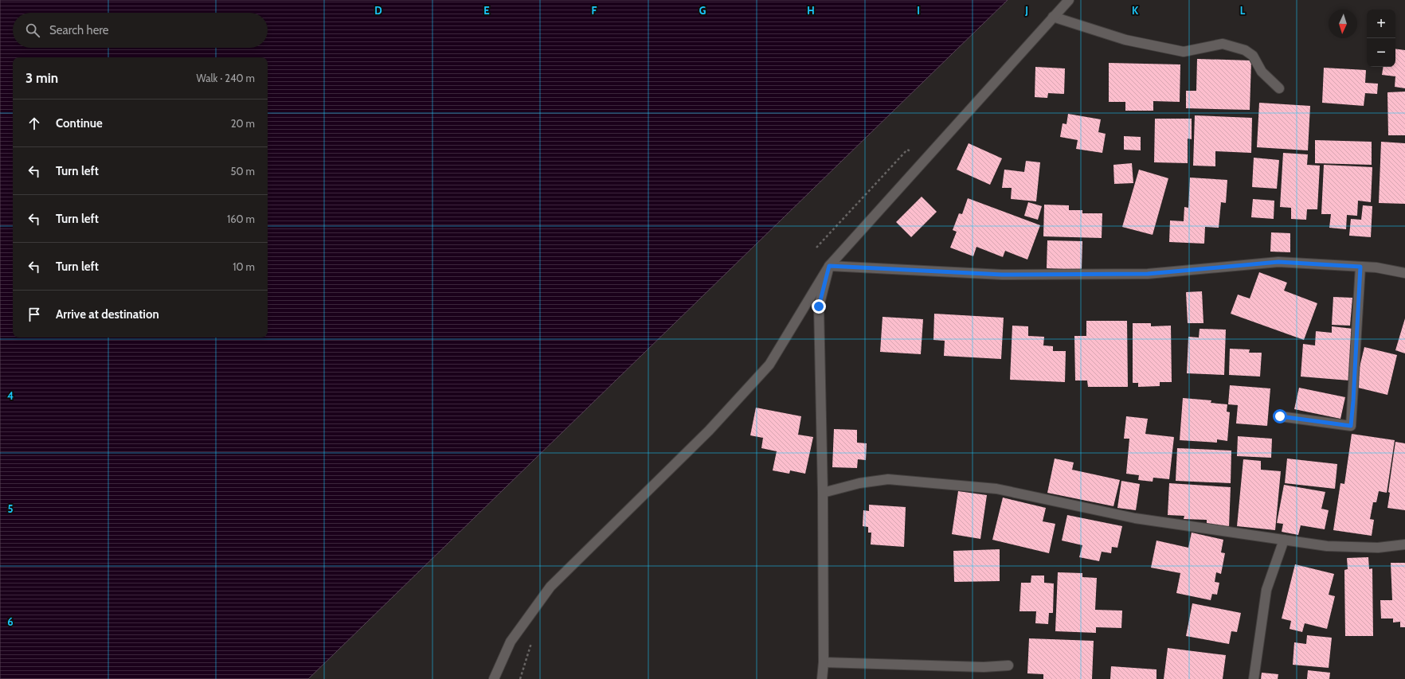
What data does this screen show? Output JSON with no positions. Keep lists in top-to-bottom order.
{
  "north": "bottom",
  "page": {
    "map_buttons": ["+", "−"],
    "search": "Search here",
    "heading": ["3 min", "Walk · 240 m"],
    "list": [
      ["Continue", "20 m"],
      ["Turn left", "50 m"],
      ["Turn left", "160 m"],
      ["Turn left", "10 m"],
      "Arrive at destination"
    ]
  },
  "grid": {
    "columns": [
      "D",
      "E",
      "F",
      "G",
      "H",
      "I",
      "J",
      "K",
      "L"
    ],
    "rows": ["4", "5", "6"]
  }
}
